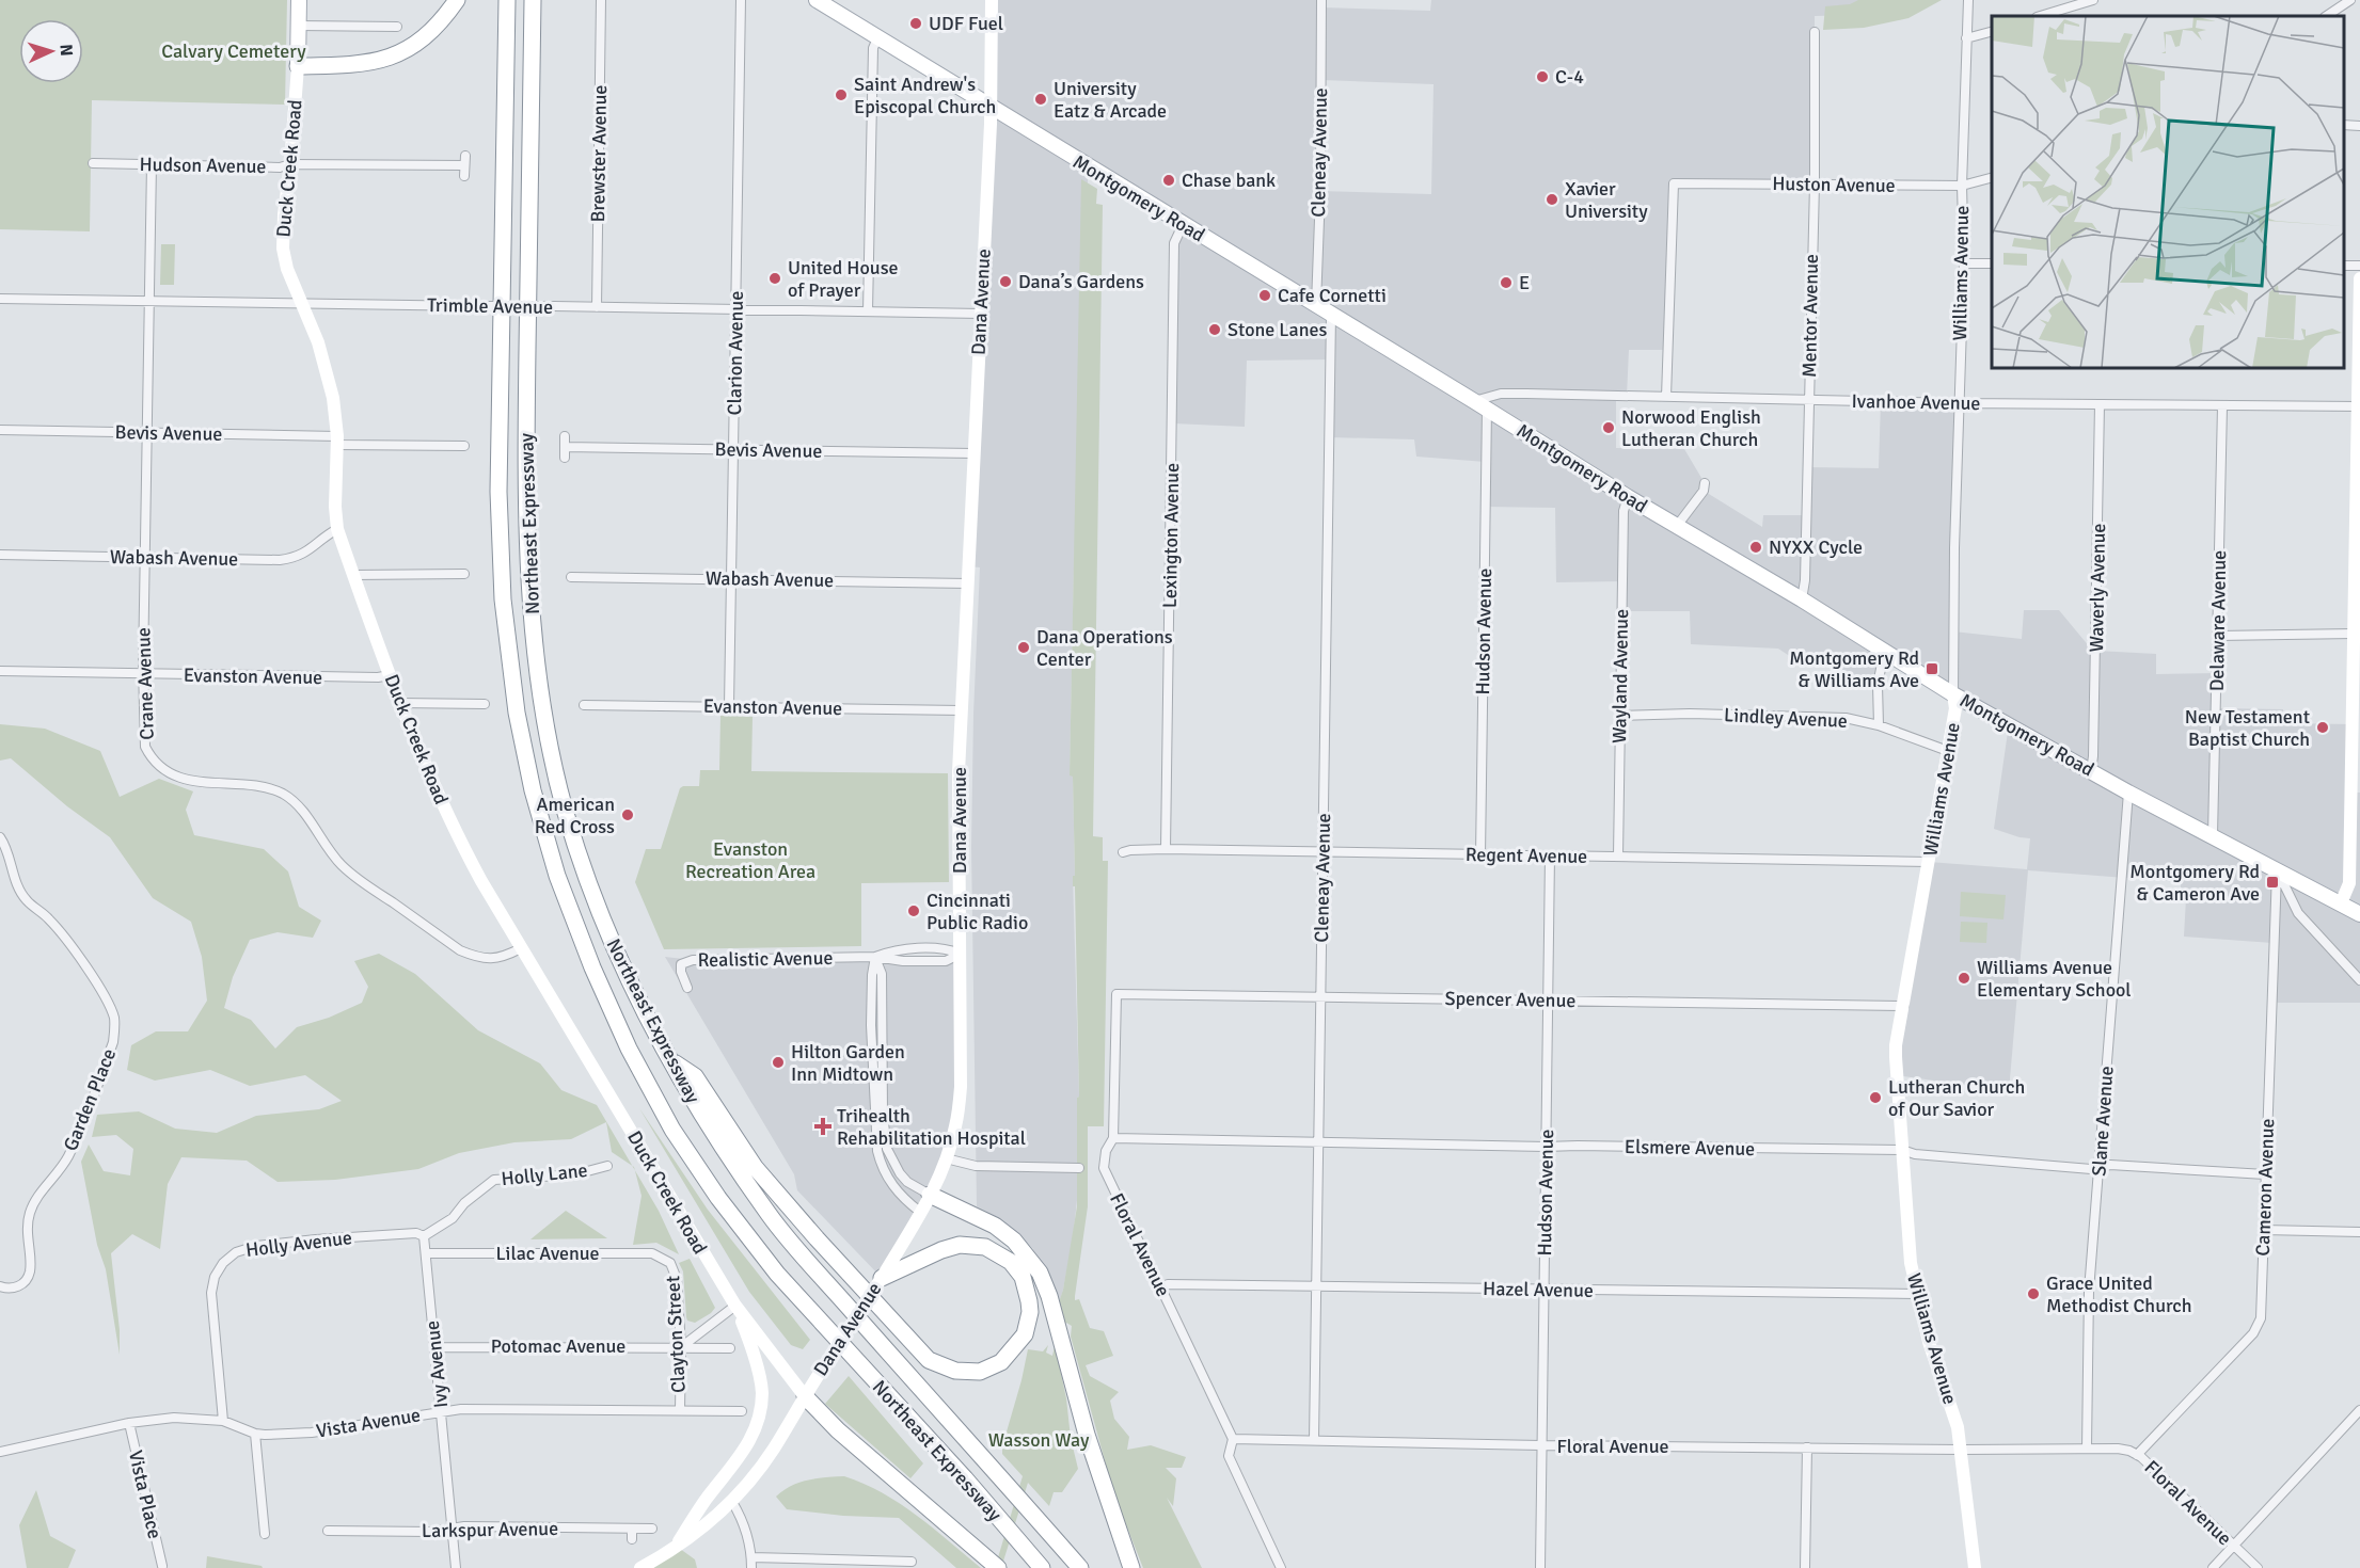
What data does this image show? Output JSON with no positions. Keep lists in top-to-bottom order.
{
  "streets": {
    "highway": ["Northeast Expressway"],
    "main road": ["Duck Creek Road", "Montgomery Road"],
    "street": [
      "Cleneay Avenue",
      "Brewster Avenue",
      "Hudson Avenue",
      "Huston Avenue",
      "Williams Avenue",
      "Dana Avenue",
      "Trimble Avenue",
      "Mentor Avenue",
      "Clarion Avenue",
      "Ivanhoe Avenue",
      "Bevis Avenue",
      "Lexington Avenue",
      "Wabash Avenue",
      "Waverly Avenue",
      "Delaware Avenue",
      "Evanston Avenue",
      "Wayland Avenue",
      "Crane Avenue",
      "Lindley Avenue",
      "Regent Avenue",
      "Realistic Avenue",
      "Spencer Avenue",
      "Garden Place",
      "Slane Avenue",
      "Elsmere Avenue",
      "Holly Lane",
      "Cameron Avenue",
      "Holly Avenue",
      "Floral Avenue",
      "Lilac Avenue",
      "Hazel Avenue",
      "Clayton Street",
      "Potomac Avenue",
      "Ivy Avenue",
      "Vista Avenue",
      "Vista Place",
      "Larkspur Avenue"
    ]
  },
  "crossings": [
    ["Cleneay Avenue", "Montgomery Road"],
    ["Cleneay Avenue", "Regent Avenue"],
    ["Cleneay Avenue", "Spencer Avenue"],
    ["Cleneay Avenue", "Elsmere Avenue"],
    ["Cleneay Avenue", "Floral Avenue"],
    ["Cleneay Avenue", "Hazel Avenue"],
    ["Brewster Avenue", "Trimble Avenue"],
    ["Hudson Avenue", "Duck Creek Road"],
    ["Hudson Avenue", "Montgomery Road"],
    ["Hudson Avenue", "Ivanhoe Avenue"],
    ["Hudson Avenue", "Crane Avenue"],
    ["Hudson Avenue", "Regent Avenue"],
    ["Hudson Avenue", "Spencer Avenue"],
    ["Hudson Avenue", "Elsmere Avenue"],
    ["Hudson Avenue", "Floral Avenue"],
    ["Hudson Avenue", "Hazel Avenue"],
    ["Duck Creek Road", "Dana Avenue"],
    ["Duck Creek Road", "Trimble Avenue"],
    ["Duck Creek Road", "Bevis Avenue"],
    ["Duck Creek Road", "Wabash Avenue"],
    ["Duck Creek Road", "Evanston Avenue"],
    ["Duck Creek Road", "Crane Avenue"],
    ["Huston Avenue", "Williams Avenue"],
    ["Huston Avenue", "Mentor Avenue"],
    ["Huston Avenue", "Ivanhoe Avenue"],
    ["Montgomery Road", "Williams Avenue"],
    ["Montgomery Road", "Dana Avenue"],
    ["Montgomery Road", "Mentor Avenue"],
    ["Montgomery Road", "Ivanhoe Avenue"],
    ["Montgomery Road", "Lexington Avenue"],
    ["Montgomery Road", "Waverly Avenue"],
    ["Montgomery Road", "Delaware Avenue"],
    ["Montgomery Road", "Wayland Avenue"],
    ["Montgomery Road", "Slane Avenue"],
    ["Montgomery Road", "Cameron Avenue"],
    ["Williams Avenue", "Ivanhoe Avenue"],
    ["Williams Avenue", "Lindley Avenue"],
    ["Williams Avenue", "Regent Avenue"],
    ["Williams Avenue", "Spencer Avenue"],
    ["Williams Avenue", "Elsmere Avenue"],
    ["Williams Avenue", "Floral Avenue"],
    ["Williams Avenue", "Hazel Avenue"],
    ["Dana Avenue", "Trimble Avenue"],
    ["Dana Avenue", "Bevis Avenue"],
    ["Dana Avenue", "Wabash Avenue"],
    ["Dana Avenue", "Evanston Avenue"],
    ["Dana Avenue", "Realistic Avenue"],
    ["Trimble Avenue", "Clarion Avenue"],
    ["Trimble Avenue", "Crane Avenue"],
    ["Mentor Avenue", "Ivanhoe Avenue"],
    ["Clarion Avenue", "Bevis Avenue"],
    ["Clarion Avenue", "Wabash Avenue"],
    ["Clarion Avenue", "Evanston Avenue"],
    ["Ivanhoe Avenue", "Waverly Avenue"],
    ["Ivanhoe Avenue", "Delaware Avenue"],
    ["Bevis Avenue", "Crane Avenue"],
    ["Lexington Avenue", "Regent Avenue"],
    ["Wabash Avenue", "Crane Avenue"],
    ["Evanston Avenue", "Crane Avenue"],
    ["Wayland Avenue", "Lindley Avenue"],
    ["Wayland Avenue", "Regent Avenue"],
    ["Spencer Avenue", "Elsmere Avenue"],
    ["Spencer Avenue", "Floral Avenue"],
    ["Slane Avenue", "Elsmere Avenue"],
    ["Slane Avenue", "Floral Avenue"],
    ["Elsmere Avenue", "Cameron Avenue"],
    ["Elsmere Avenue", "Floral Avenue"],
    ["Holly Lane", "Holly Avenue"],
    ["Holly Lane", "Ivy Avenue"],
    ["Cameron Avenue", "Floral Avenue"],
    ["Holly Avenue", "Ivy Avenue"],
    ["Holly Avenue", "Vista Avenue"],
    ["Floral Avenue", "Hazel Avenue"],
    ["Lilac Avenue", "Clayton Street"],
    ["Lilac Avenue", "Ivy Avenue"],
    ["Clayton Street", "Potomac Avenue"],
    ["Clayton Street", "Vista Avenue"],
    ["Potomac Avenue", "Ivy Avenue"],
    ["Ivy Avenue", "Vista Avenue"],
    ["Ivy Avenue", "Larkspur Avenue"],
    ["Vista Avenue", "Vista Place"]
  ],
  "parks": ["Calvary Cemetery", "Evanston Recreation Area", "Wasson Way"],
  "places": {
    "other": [
      "UDF Fuel",
      "C-4",
      "Saint Andrew's Episcopal Church",
      "University Eatz & Arcade",
      "Chase bank",
      "Xavier University",
      "United House of Prayer",
      "Dana’s Gardens",
      "E",
      "Cafe Cornetti",
      "Stone Lanes",
      "Norwood English Lutheran Church",
      "NYXX Cycle",
      "Dana Operations Center",
      "New Testament Baptist Church",
      "American Red Cross",
      "Cincinnati Public Radio",
      "Williams Avenue Elementary School",
      "Hilton Garden Inn Midtown",
      "Lutheran Church of Our Savior",
      "Grace United Methodist Church"
    ],
    "transit": ["Montgomery Rd & Williams Ave", "Montgomery Rd & Cameron Ave"],
    "health": ["Trihealth Rehabilitation Hospital"]
  },
  "north": "right"
}
